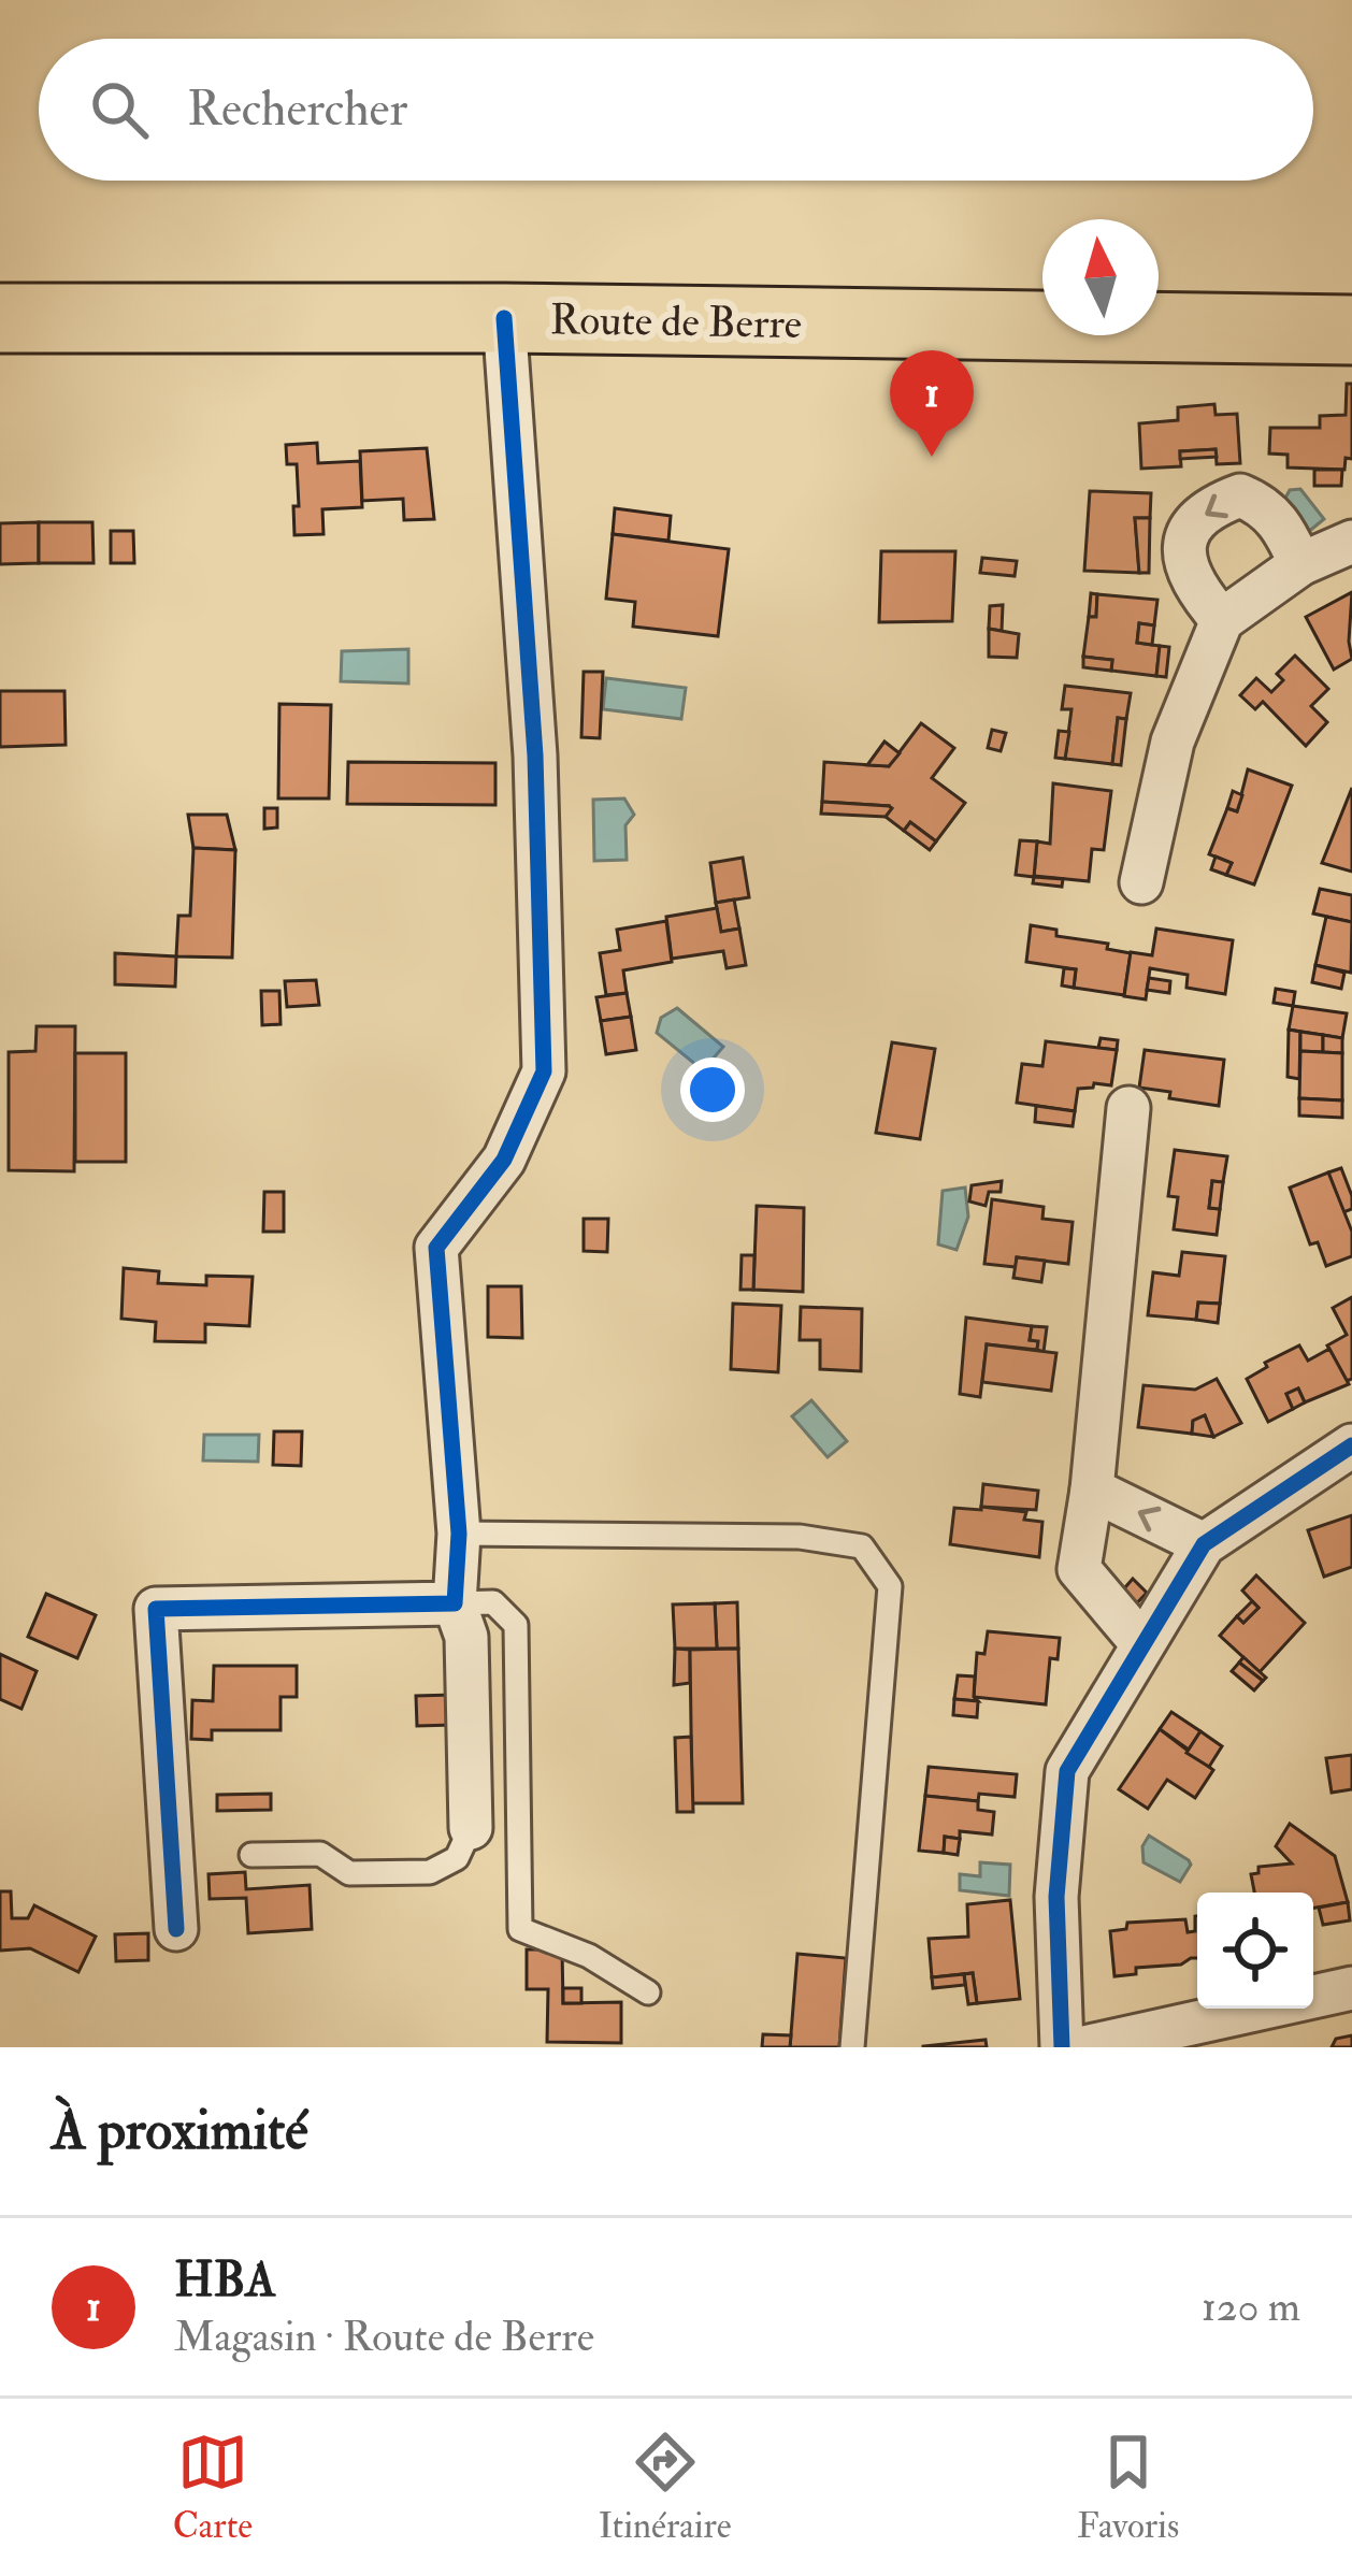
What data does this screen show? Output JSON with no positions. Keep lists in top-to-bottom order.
{
  "streets": {
    "main road": ["Route de Berre"]
  },
  "north": "top",
  "page": {
    "search": "Rechercher",
    "pins": "1",
    "heading": "À proximité",
    "list": [
      {
        "mark": "1",
        "name": "HBA",
        "note": "Magasin · Route de Berre",
        "value": "120 m"
      }
    ],
    "nav": ["Carte", "Itinéraire", "Favoris"]
  }
}
